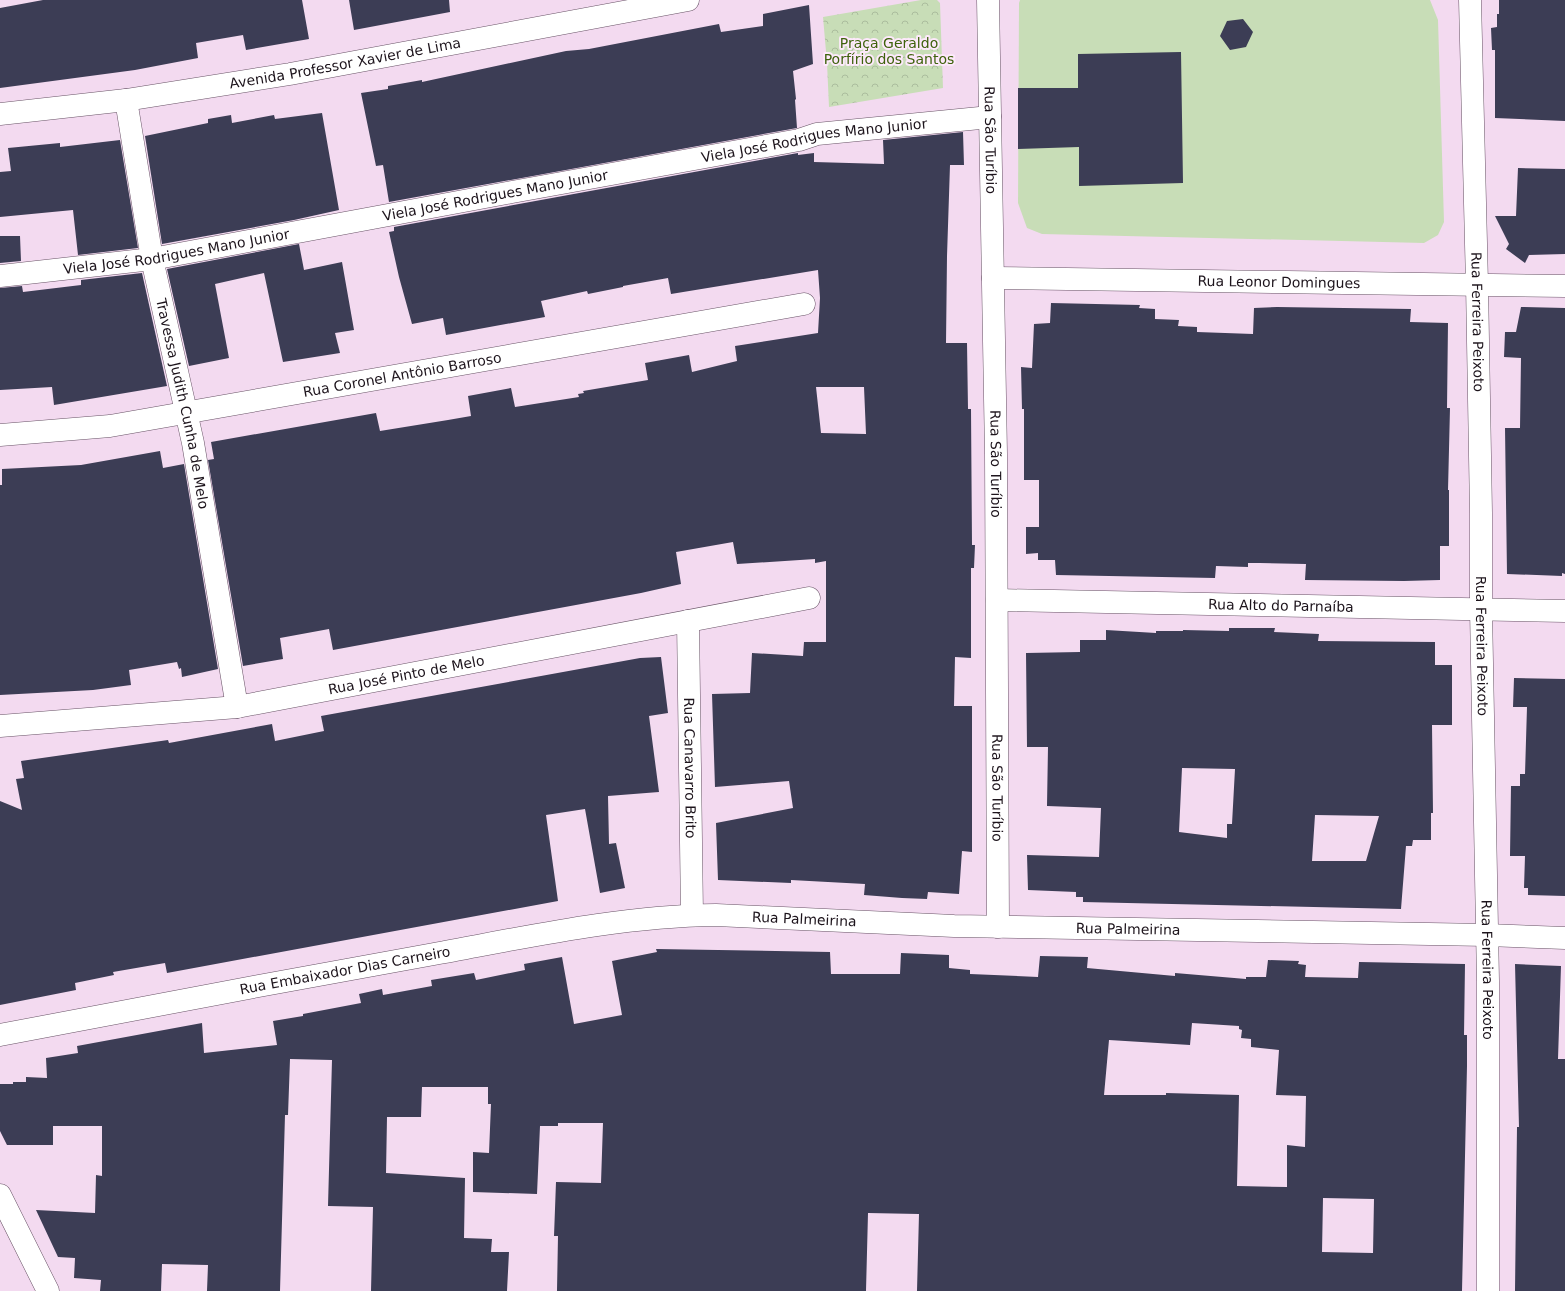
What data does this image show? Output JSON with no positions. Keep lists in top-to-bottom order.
{
  "streets": {
    "street": [
      "Avenida Professor Xavier de Lima",
      "Viela José Rodrigues Mano Junior",
      "Rua São Turíbio",
      "Rua Leonor Domingues",
      "Rua Ferreira Peixoto",
      "Rua Coronel Antônio Barroso",
      "Travessa Judith Cunha de Melo",
      "Rua Alto do Parnaíba",
      "Rua José Pinto de Melo",
      "Rua Canavarro Brito",
      "Rua Palmeirina",
      "Rua Embaixador Dias Carneiro"
    ]
  },
  "crossings": [
    ["Avenida Professor Xavier de Lima", "Travessa Judith Cunha de Melo"],
    ["Viela José Rodrigues Mano Junior", "Rua São Turíbio"],
    ["Viela José Rodrigues Mano Junior", "Travessa Judith Cunha de Melo"],
    ["Rua São Turíbio", "Rua Leonor Domingues"],
    ["Rua São Turíbio", "Rua Alto do Parnaíba"],
    ["Rua São Turíbio", "Rua Palmeirina"],
    ["Rua Leonor Domingues", "Rua Ferreira Peixoto"],
    ["Rua Ferreira Peixoto", "Rua Alto do Parnaíba"],
    ["Rua Ferreira Peixoto", "Rua Palmeirina"],
    ["Rua Coronel Antônio Barroso", "Travessa Judith Cunha de Melo"],
    ["Travessa Judith Cunha de Melo", "Rua José Pinto de Melo"],
    ["Rua José Pinto de Melo", "Rua Canavarro Brito"],
    ["Rua Canavarro Brito", "Rua Palmeirina"],
    ["Rua Canavarro Brito", "Rua Embaixador Dias Carneiro"],
    ["Rua Palmeirina", "Rua Embaixador Dias Carneiro"]
  ],
  "parks": ["Praça Geraldo Porfírio dos Santos"]
}
